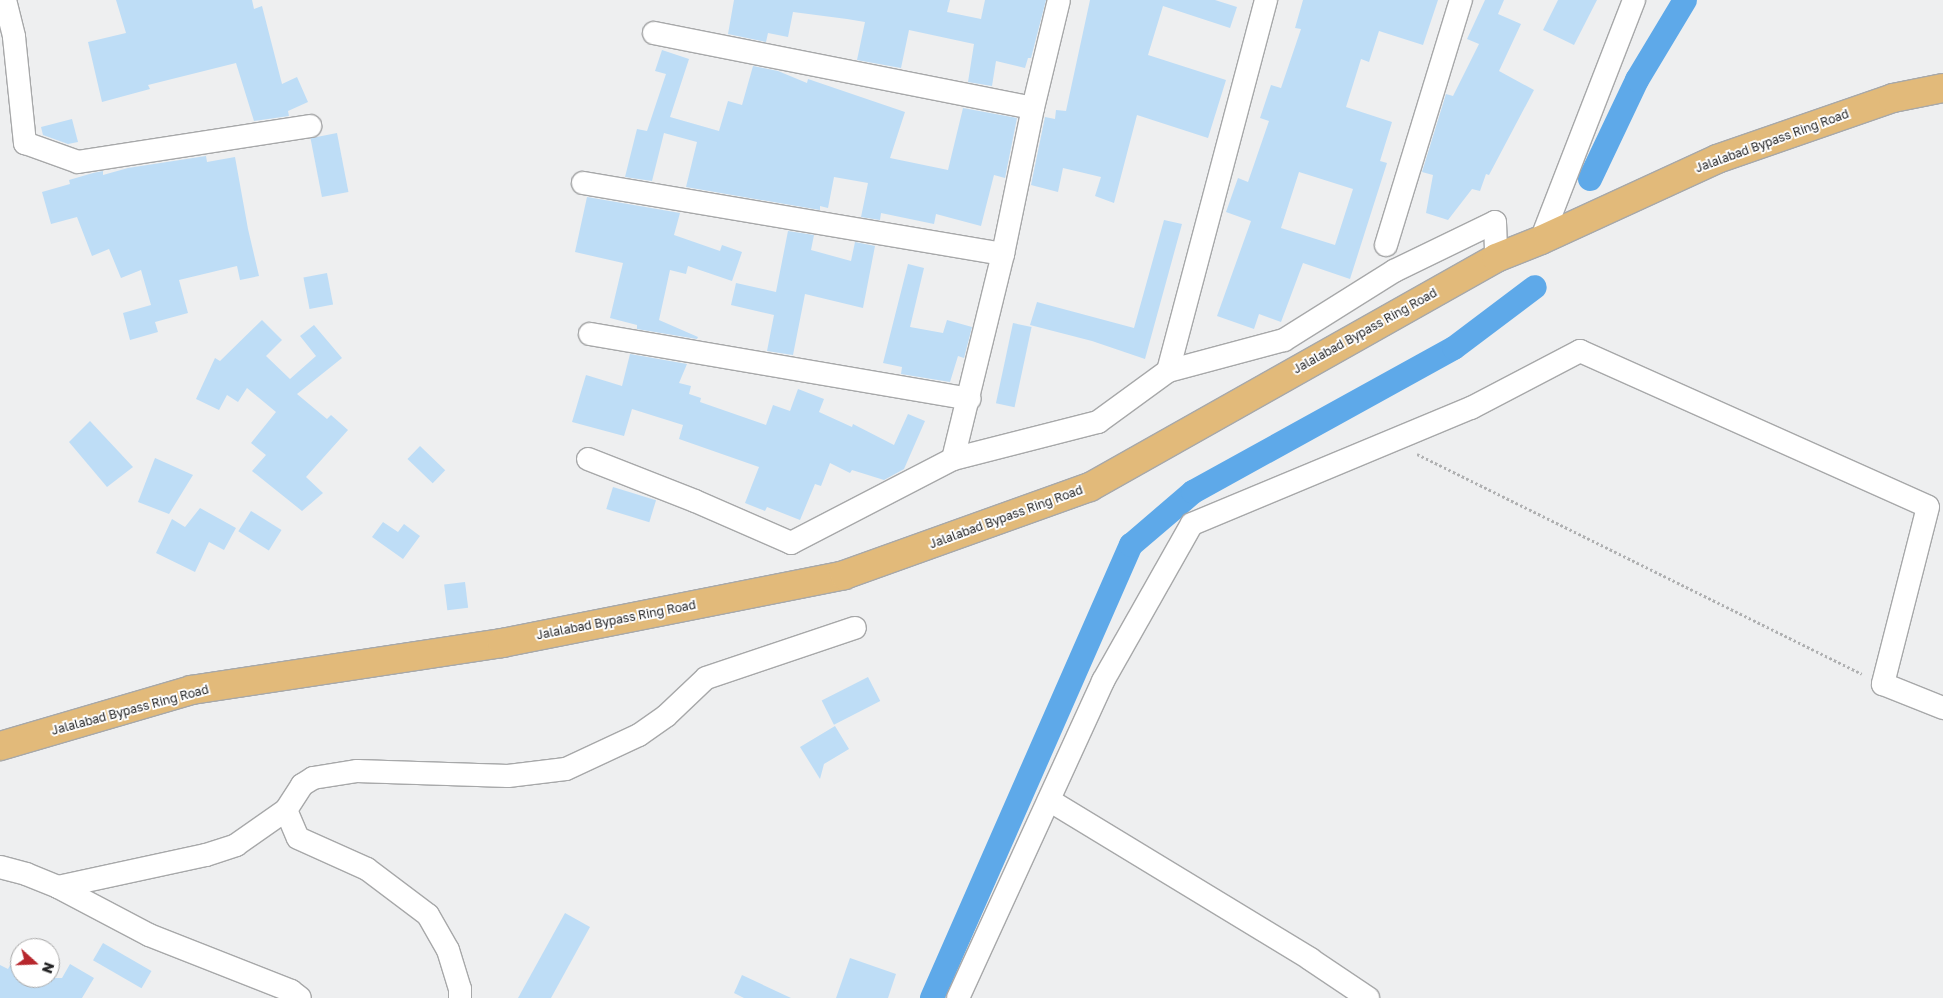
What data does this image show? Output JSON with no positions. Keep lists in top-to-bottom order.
{
  "streets": {
    "highway": ["Jalalabad Bypass Ring Road"]
  },
  "north": "right"
}
